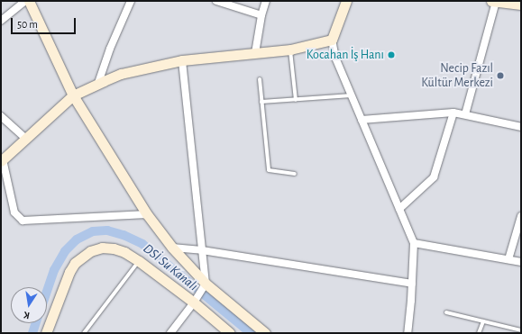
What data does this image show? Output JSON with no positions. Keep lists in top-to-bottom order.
{
  "water": ["DSİ Su Kanalı"],
  "places": ["Kocahan İş Hanı", "Necip Fazıl Kültür Merkezi"],
  "scale_bar": "50 m",
  "north": "bottom"
}
